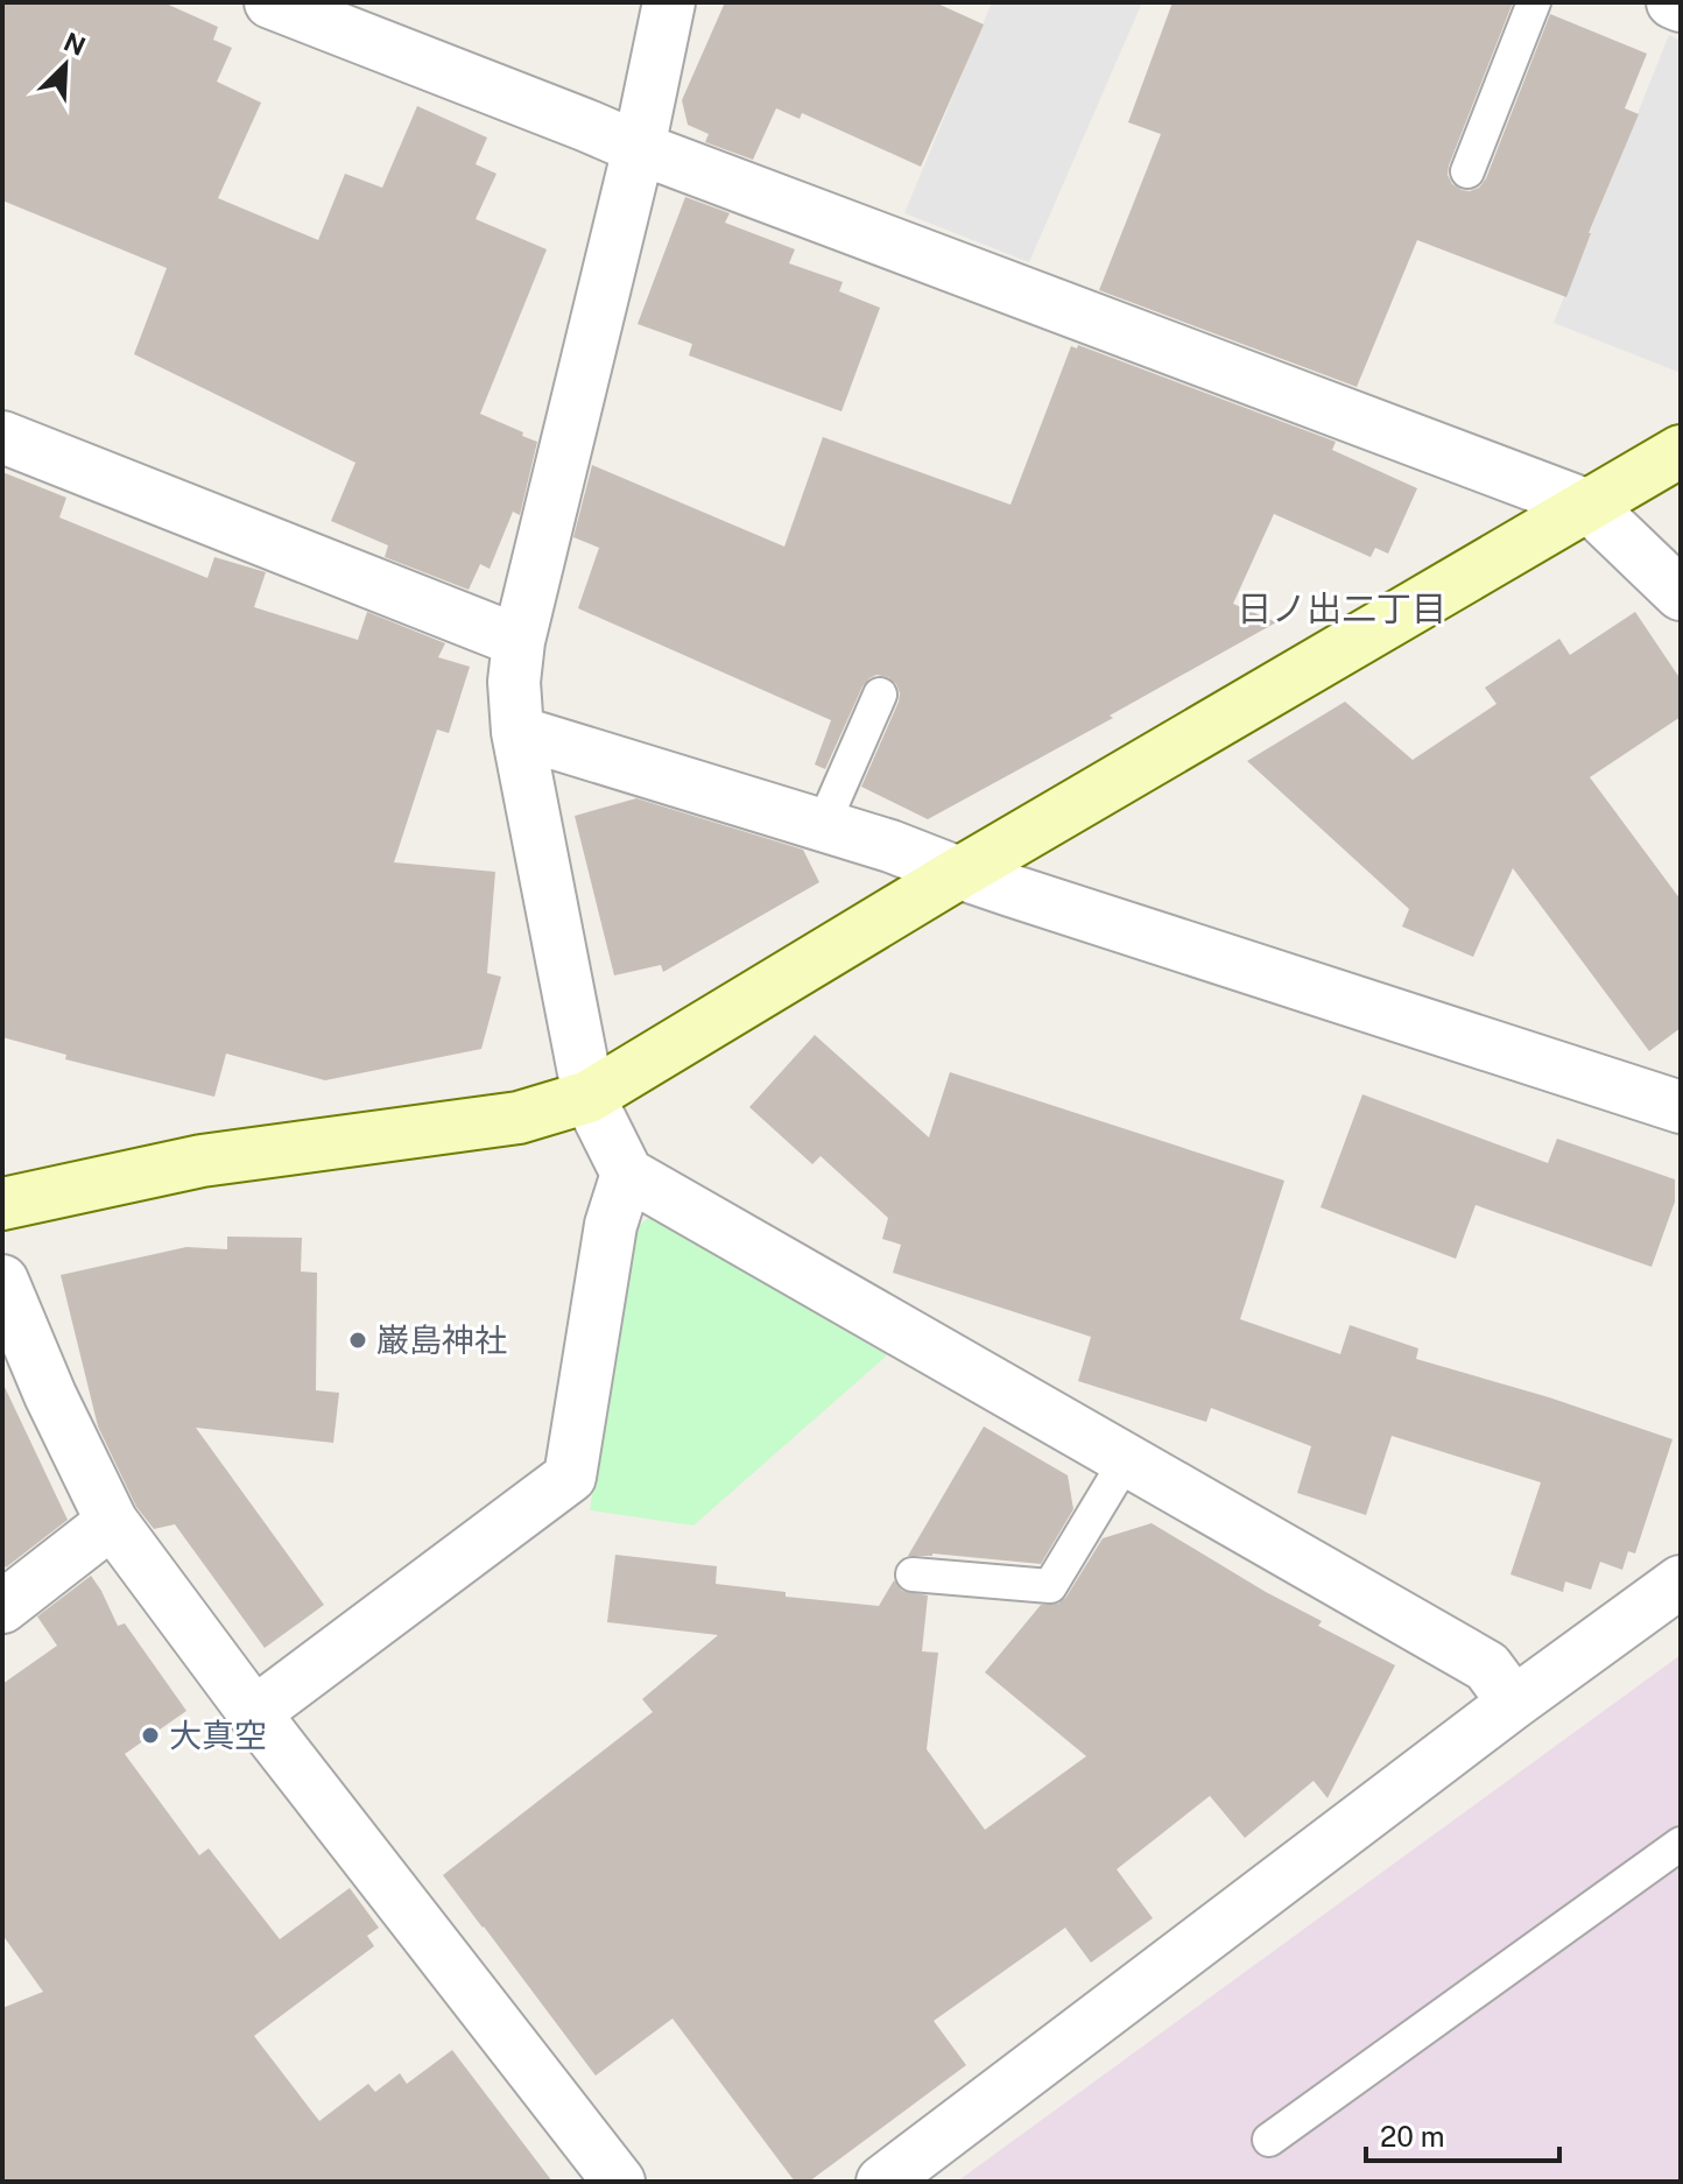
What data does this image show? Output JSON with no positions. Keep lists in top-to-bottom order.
{
  "districts": ["日ノ出二丁目"],
  "places": ["巌島神社", "大真空"],
  "scale_bar": "20 m",
  "north": "top right"
}
